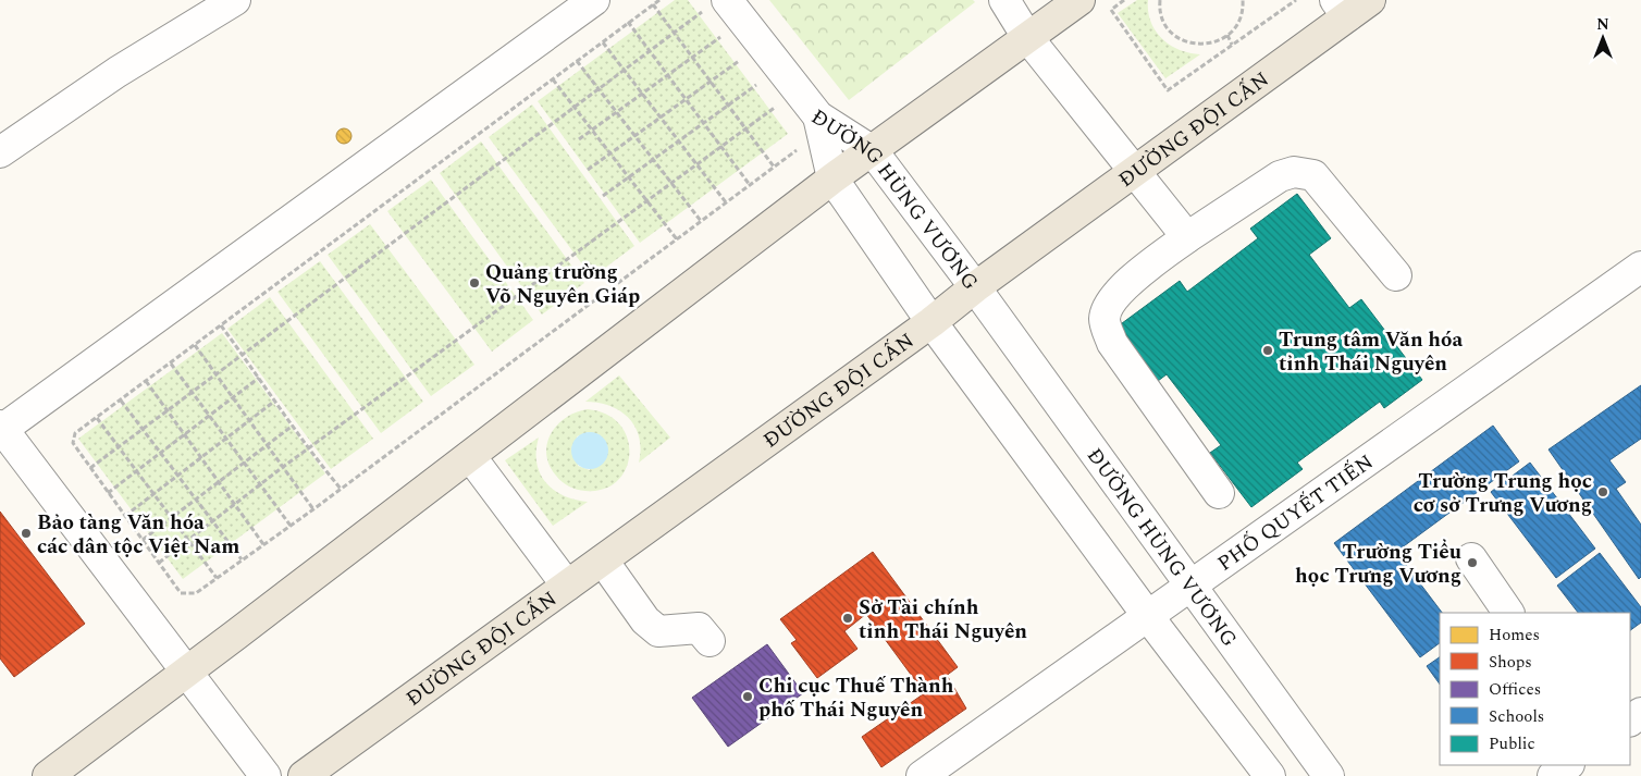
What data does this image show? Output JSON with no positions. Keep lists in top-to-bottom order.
{
  "streets": {
    "main road": ["ĐƯỜNG ĐỘI CẤN"],
    "street": ["ĐƯỜNG HÙNG VƯƠNG", "PHỐ QUYẾT TIẾN"]
  },
  "crossings": [
    ["ĐƯỜNG ĐỘI CẤN", "ĐƯỜNG HÙNG VƯƠNG"],
    ["ĐƯỜNG HÙNG VƯƠNG", "PHỐ QUYẾT TIẾN"]
  ],
  "places": [
    "Quảng trường Võ Nguyên Giáp",
    "Trung tâm Văn hóa tỉnh Thái Nguyên",
    "Trường Trung học cơ sở Trưng Vương",
    "Bảo tàng Văn hóa các dân tộc Việt Nam",
    "Trường Tiểu học Trưng Vương",
    "Sở Tài chính tỉnh Thái Nguyên",
    "Chi cục Thuế Thành phố Thái Nguyên"
  ],
  "legend": [
    "Homes",
    "Shops",
    "Offices",
    "Schools",
    "Public"
  ],
  "north": "top"
}
